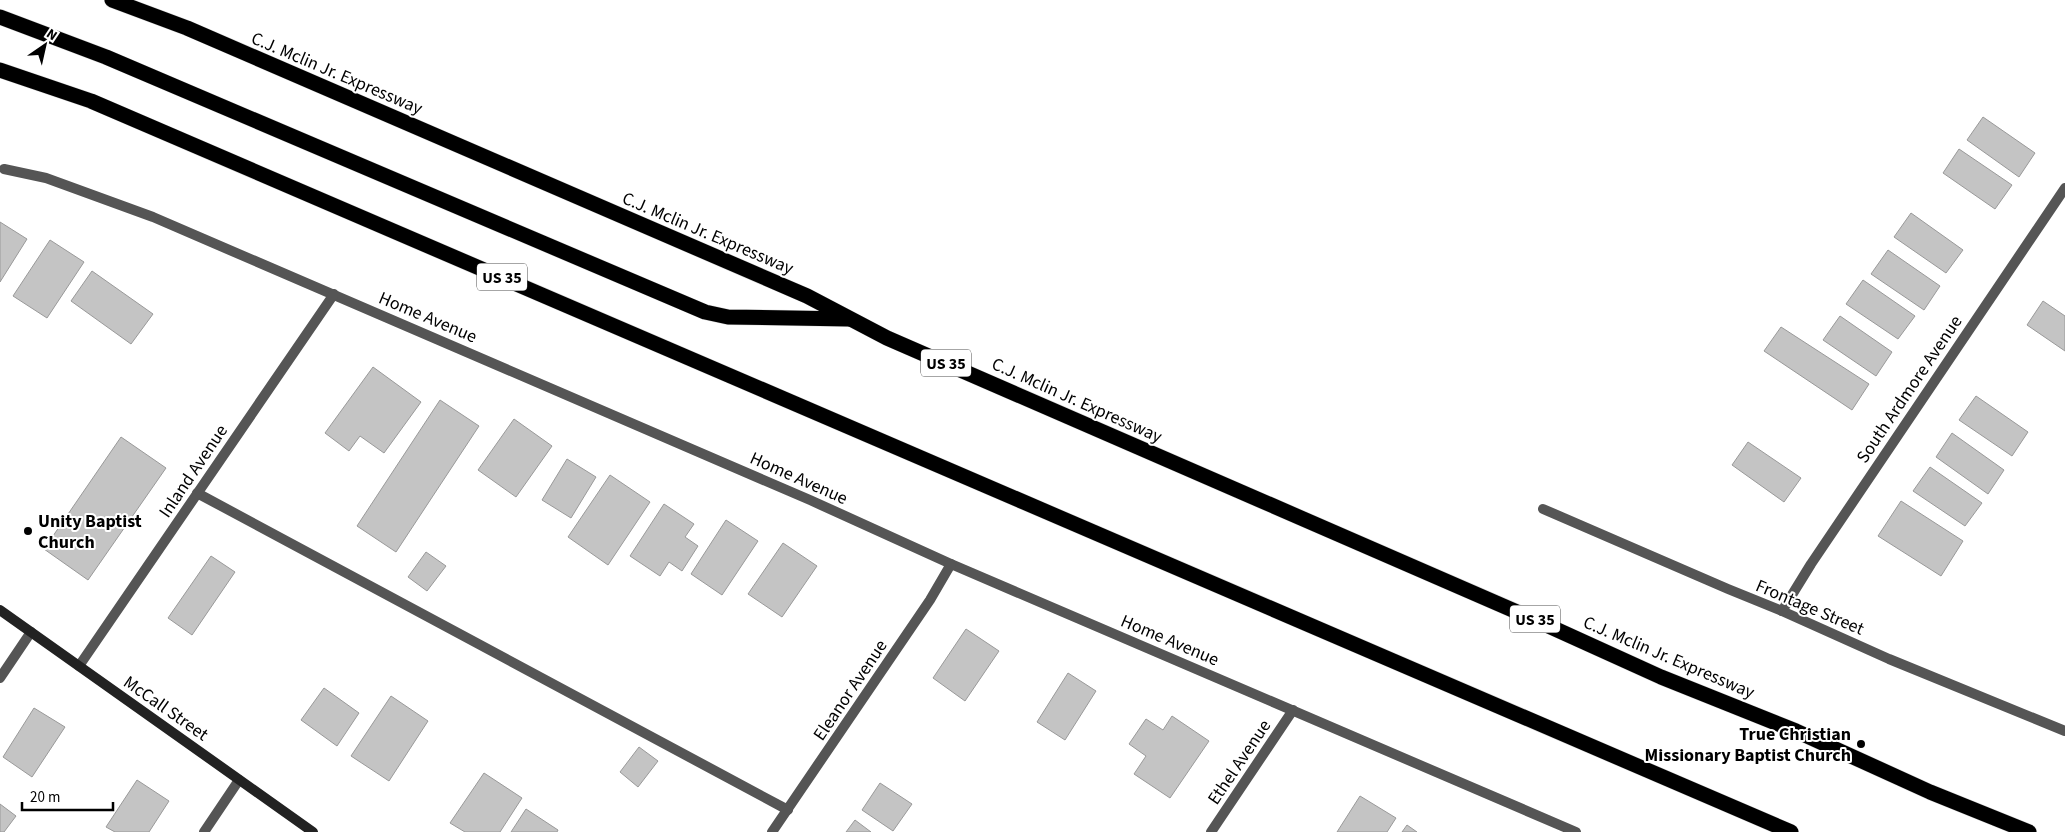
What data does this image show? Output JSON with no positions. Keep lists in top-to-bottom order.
{
  "streets": {
    "highway": ["C.J. Mclin Jr. Expressway", "US 35"],
    "street": [
      "Home Avenue",
      "South Ardmore Avenue",
      "Inland Avenue",
      "Frontage Street",
      "Eleanor Avenue",
      "McCall Street",
      "Ethel Avenue"
    ]
  },
  "crossings": [
    ["Home Avenue", "Inland Avenue"],
    ["Home Avenue", "Eleanor Avenue"],
    ["Home Avenue", "Ethel Avenue"],
    ["South Ardmore Avenue", "Frontage Street"],
    ["Inland Avenue", "McCall Street"]
  ],
  "places": ["Unity Baptist Church", "True Christian Missionary Baptist Church"],
  "scale_bar": "20 m",
  "north": "top right"
}
